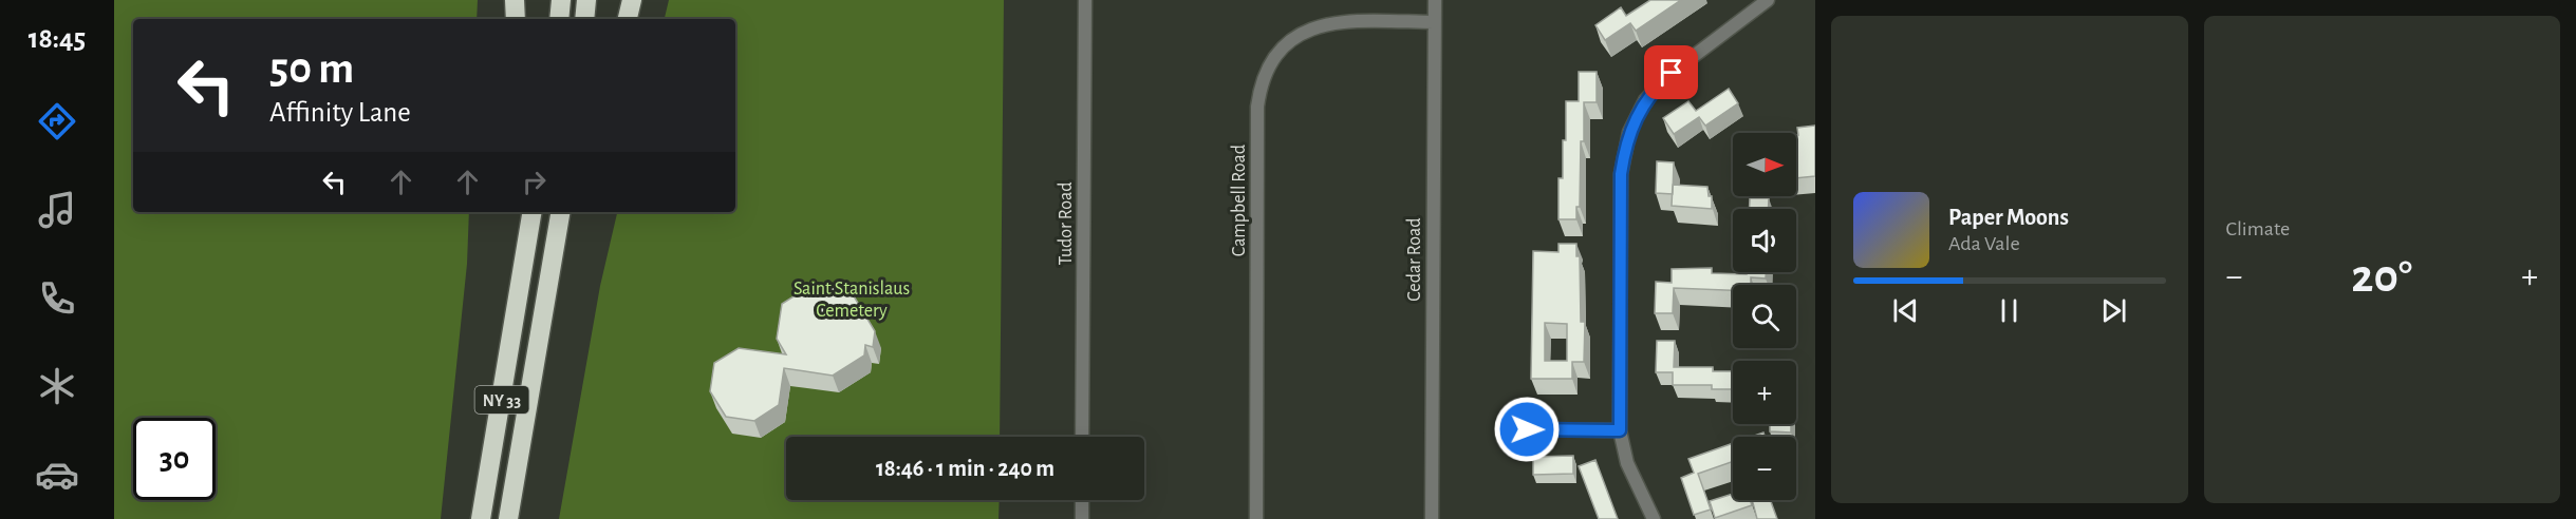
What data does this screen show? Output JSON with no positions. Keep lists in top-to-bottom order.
{
  "streets": {
    "highway": ["NY 33"],
    "street": ["Campbell Road", "Tudor Road", "Cedar Road"]
  },
  "crossings": [
    ["Campbell Road", "Cedar Road"]
  ],
  "parks": ["Saint Stanislaus Cemetery"],
  "north": "right",
  "page": {
    "tabs": "18:45",
    "tile": "Climate",
    "turn": ["50 m", "Affinity Lane"],
    "map_buttons": ["+", "−"],
    "song": ["Paper Moons", "Ada Vale"],
    "heat": ["−", "20°", "+"],
    "limit": "30",
    "trip": "18:46 · 1 min · 240 m"
  }
}
